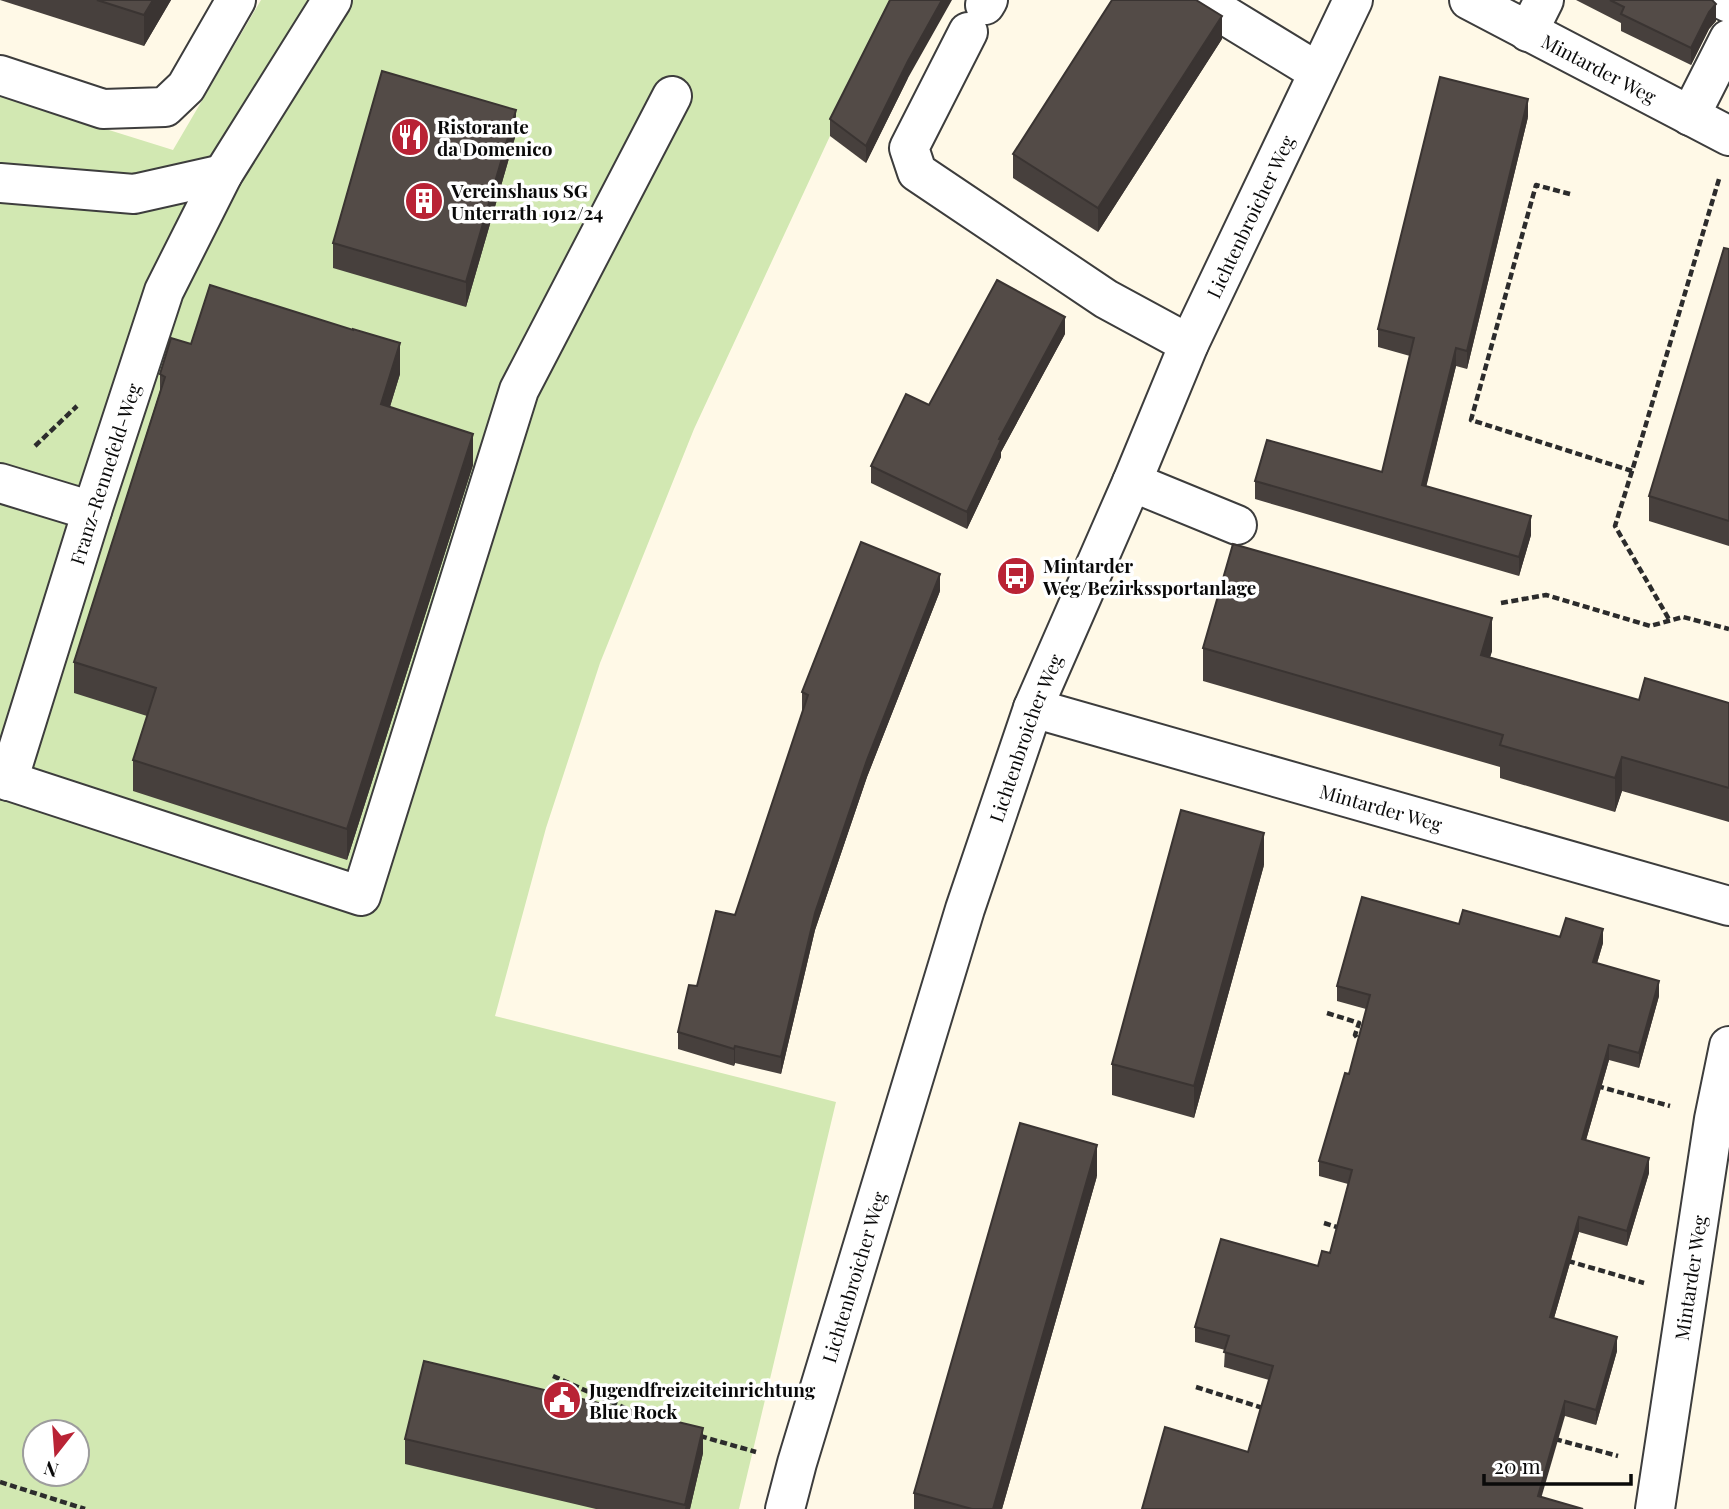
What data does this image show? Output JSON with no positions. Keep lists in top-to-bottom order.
{
  "streets": {
    "street": ["Mintarder Weg", "Lichtenbroicher Weg", "Franz-Rennefeld-Weg"]
  },
  "crossings": [
    ["Mintarder Weg", "Lichtenbroicher Weg"]
  ],
  "places": {
    "restaurant": ["Ristorante da Domenico"],
    "building": ["Vereinshaus SG Unterrath 1912/24"],
    "bus stop": ["Mintarder Weg/Bezirkssportanlage"],
    "public building": ["Jugendfreizeiteinrichtung Blue Rock"]
  },
  "scale_bar": "20 m",
  "north": "bottom"
}
